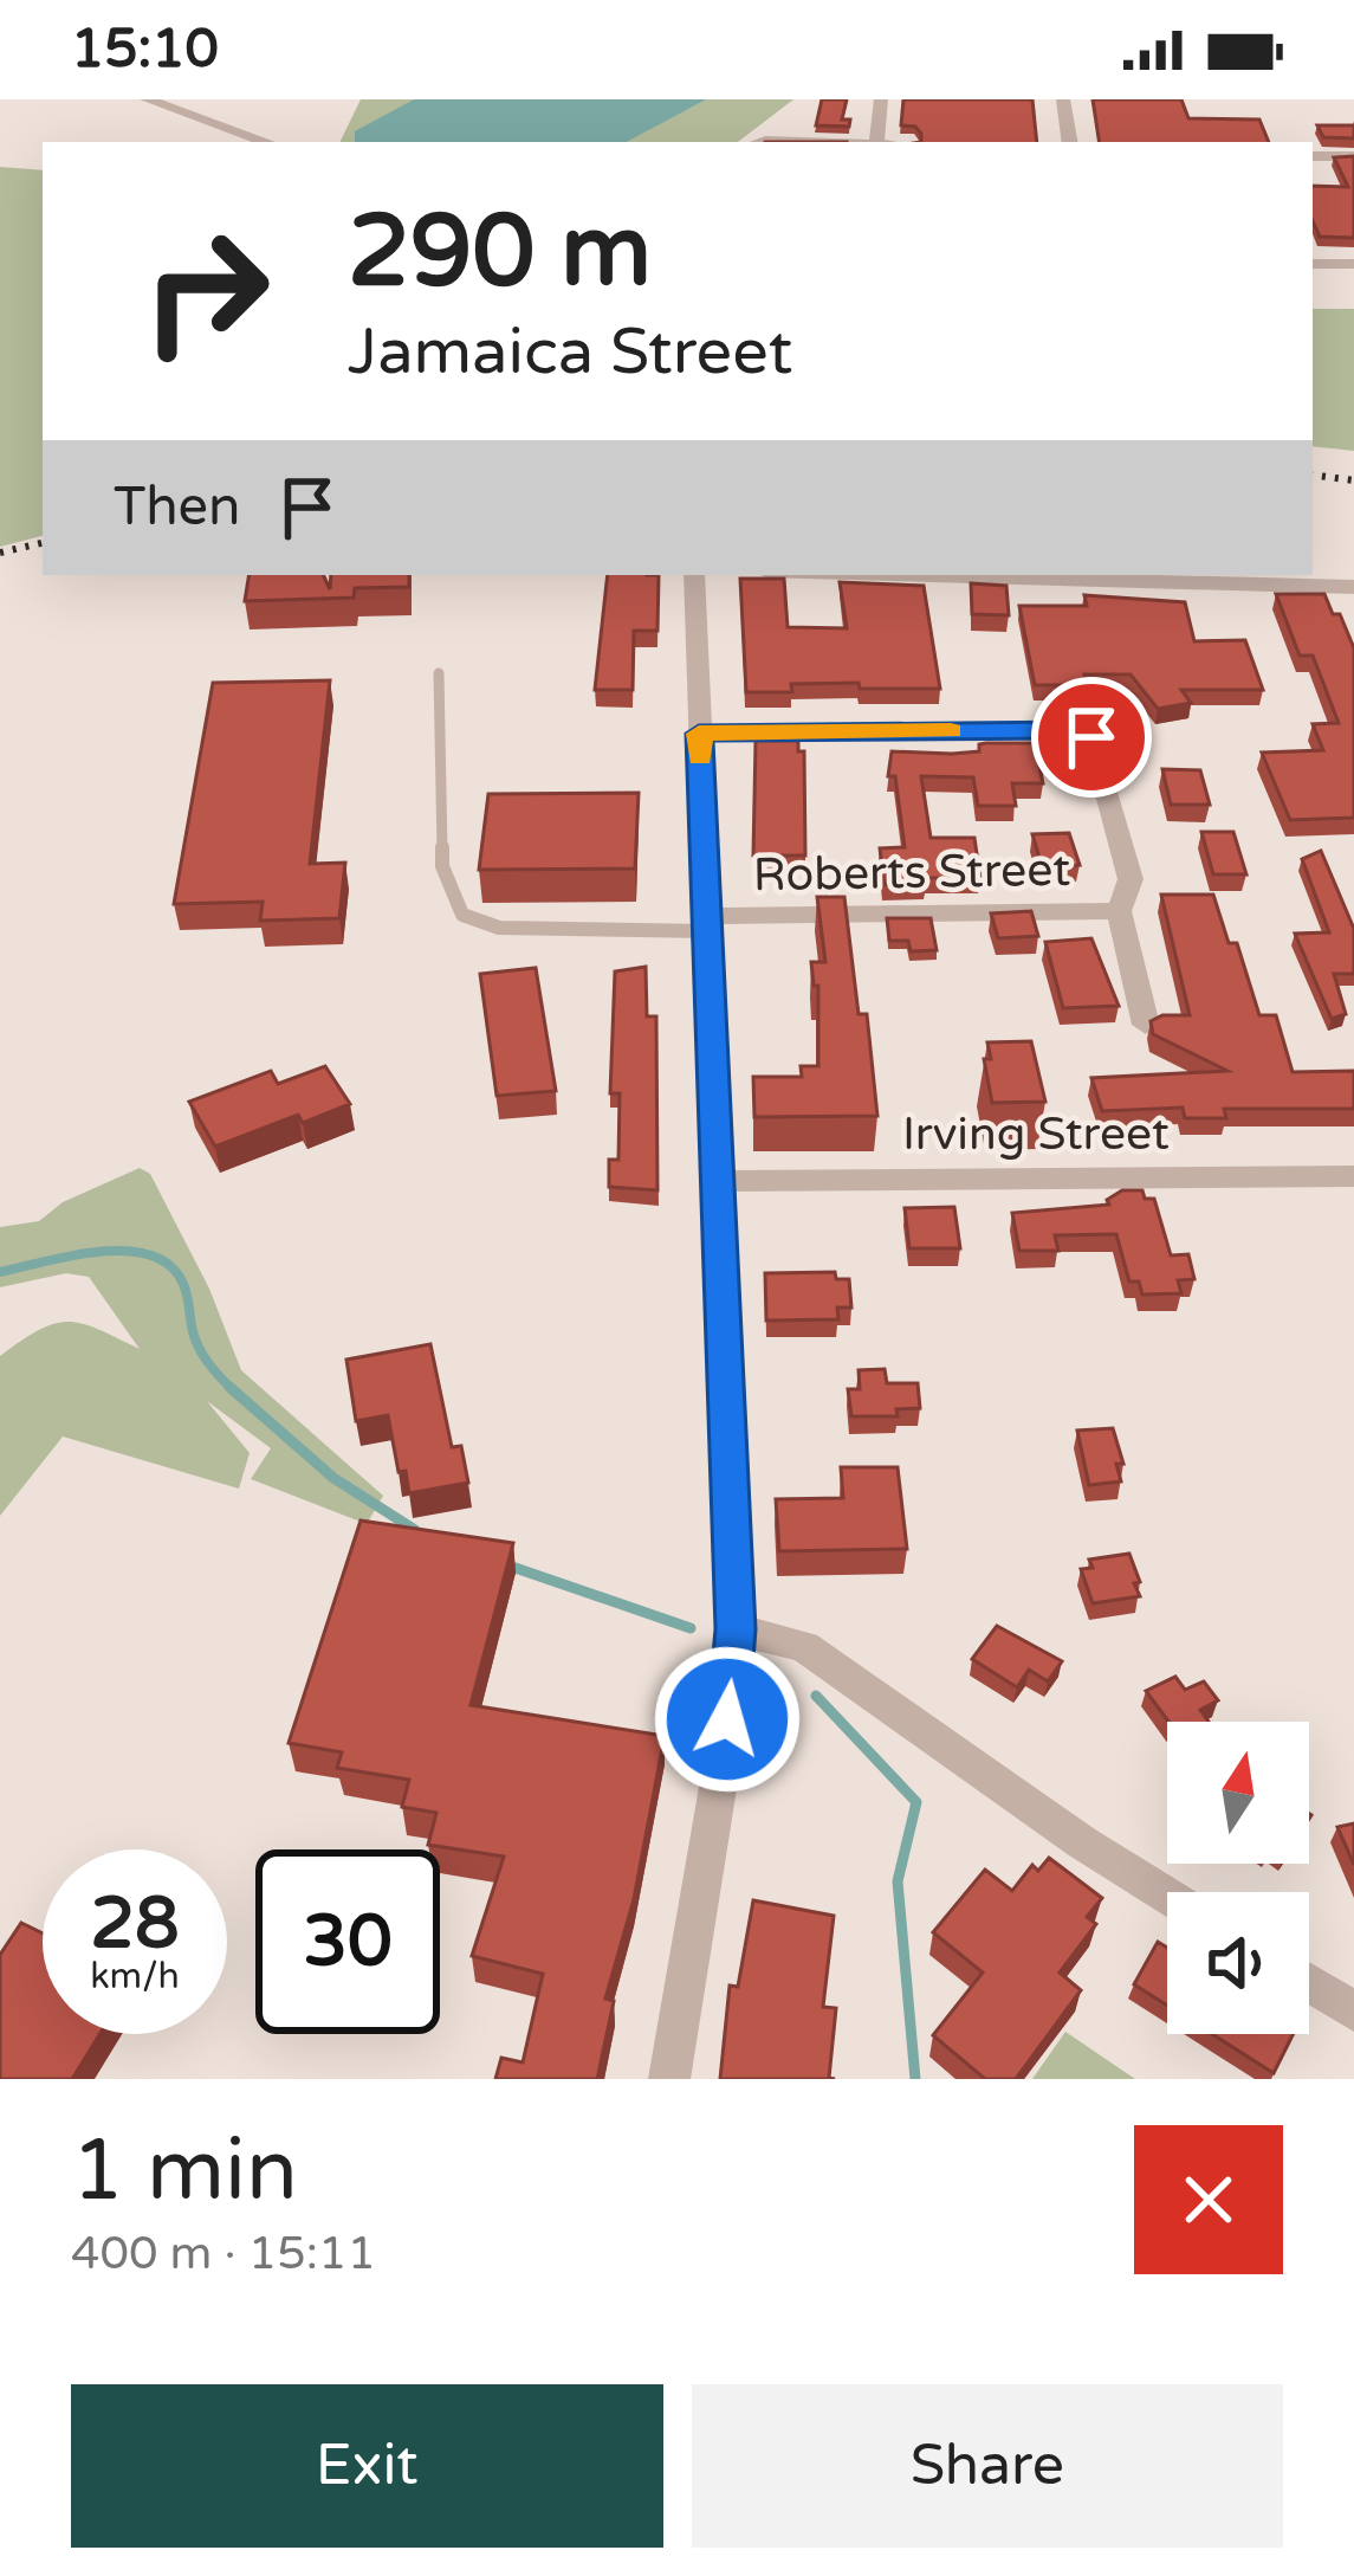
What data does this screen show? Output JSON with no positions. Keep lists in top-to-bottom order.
{
  "streets": {
    "street": ["Roberts Street", "Irving Street"]
  },
  "north": "top",
  "page": {
    "status": "15:10",
    "turn": ["290 m", "Jamaica Street"],
    "then": "Then",
    "speed": "28 km/h",
    "limit": "30",
    "heading": ["1 min", "400 m · 15:11"],
    "buttons": ["Exit", "Share"]
  }
}
